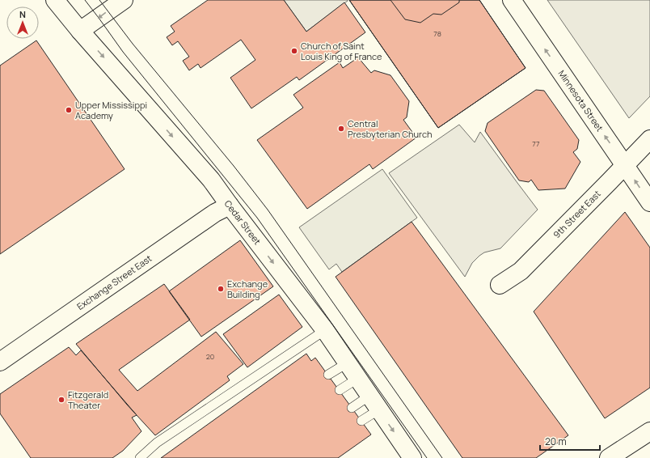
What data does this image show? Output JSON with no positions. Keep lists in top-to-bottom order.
{
  "streets": {
    "street": [
      "Minnesota Street",
      "9th Street East",
      "Cedar Street",
      "Exchange Street East"
    ]
  },
  "crossings": [
    ["Minnesota Street", "9th Street East"],
    ["Cedar Street", "Exchange Street East"]
  ],
  "one_way": ["Minnesota Street", "Cedar Street"],
  "places": [
    "Church of Saint Louis King of France",
    "Upper Mississippi Academy",
    "Central Presbyterian Church",
    "Exchange Building",
    "Fitzgerald Theater"
  ],
  "house_numbers": ["78", "77", "20"],
  "scale_bar": "20 m",
  "north": "top"
}
